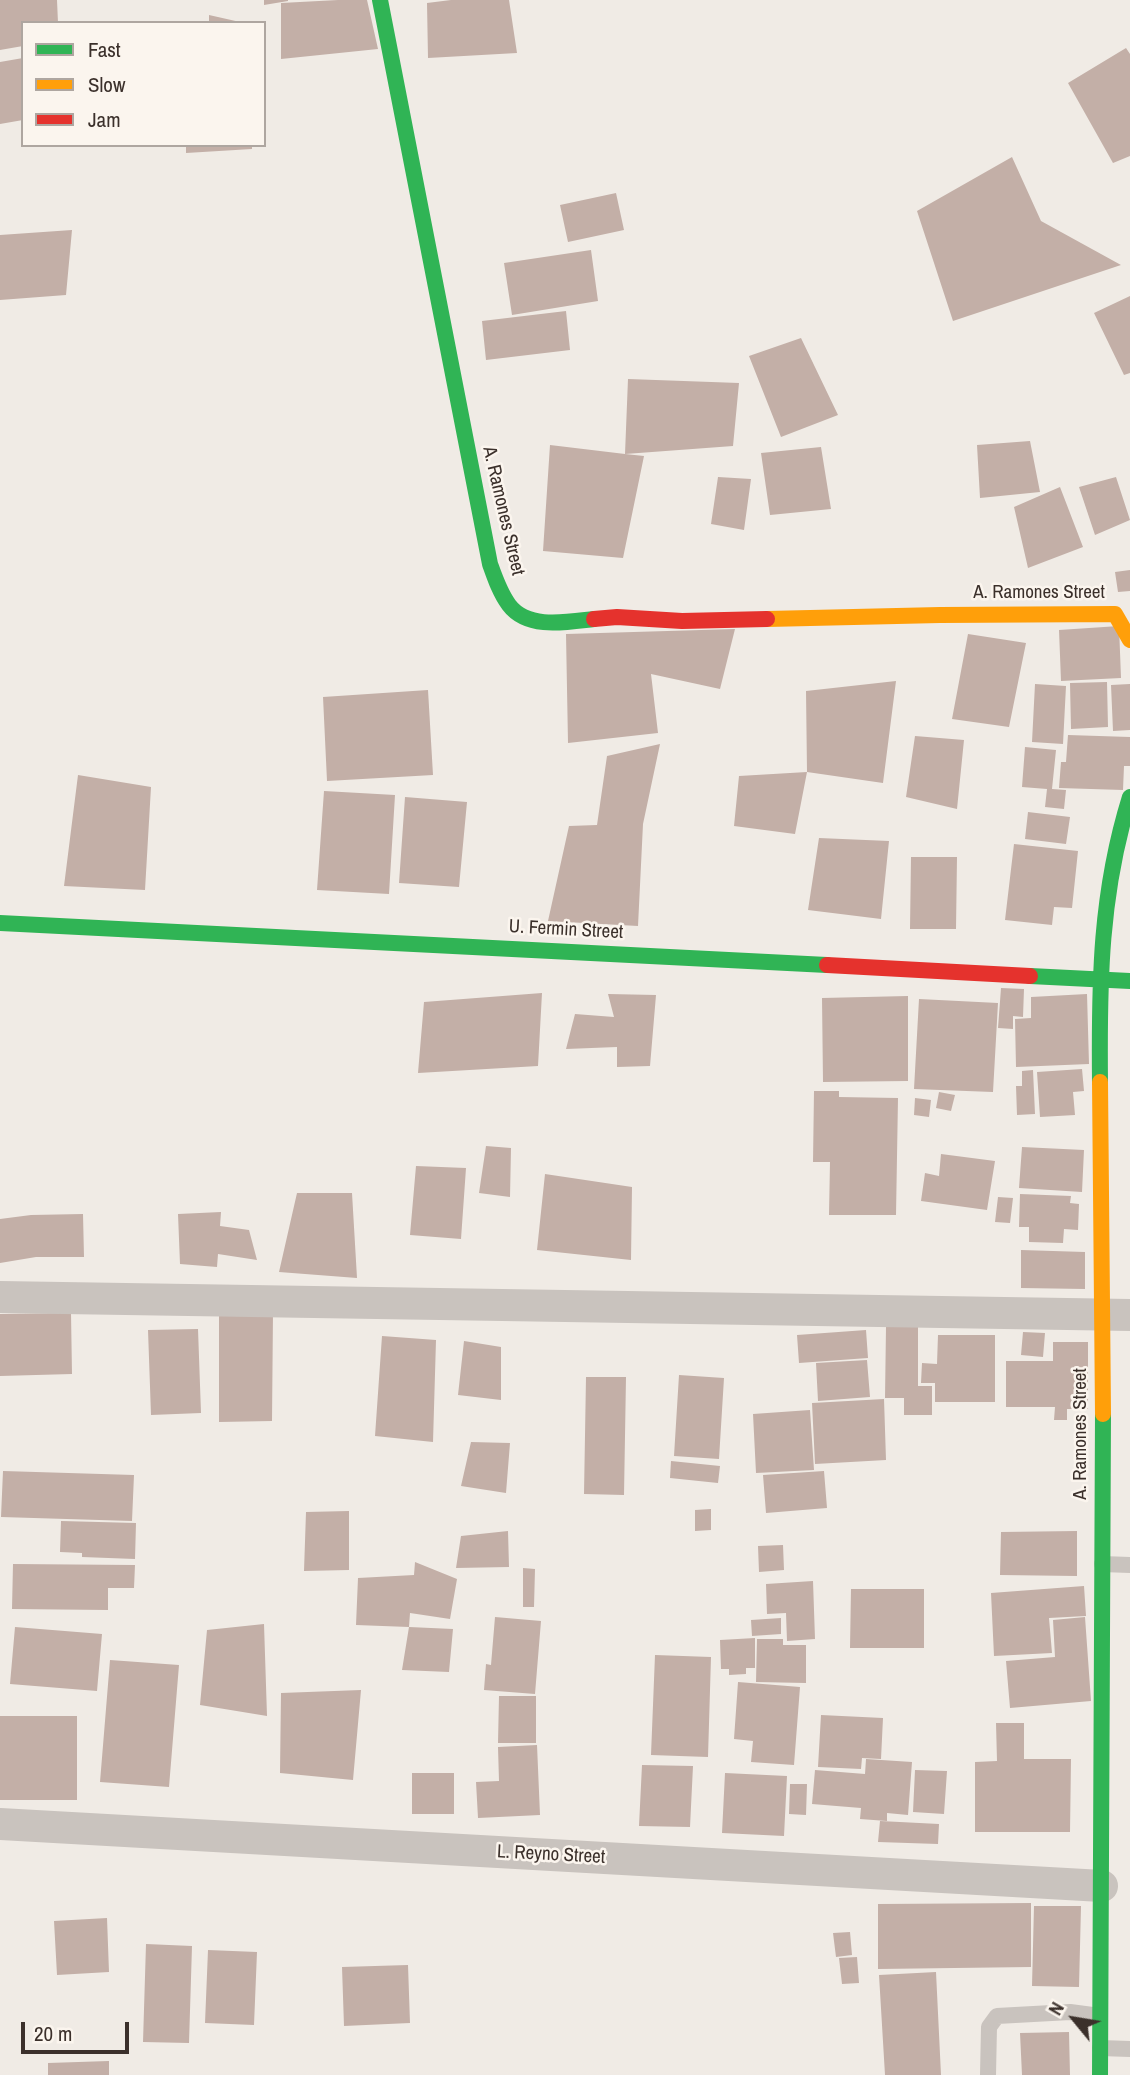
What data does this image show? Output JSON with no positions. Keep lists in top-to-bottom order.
{
  "streets": {
    "street": ["A. Ramones Street", "U. Fermin Street", "L. Reyno Street"]
  },
  "crossings": [
    ["A. Ramones Street", "U. Fermin Street"],
    ["A. Ramones Street", "L. Reyno Street"]
  ],
  "legend": ["Fast", "Slow", "Jam"],
  "scale_bar": "20 m",
  "north": "top left"
}
